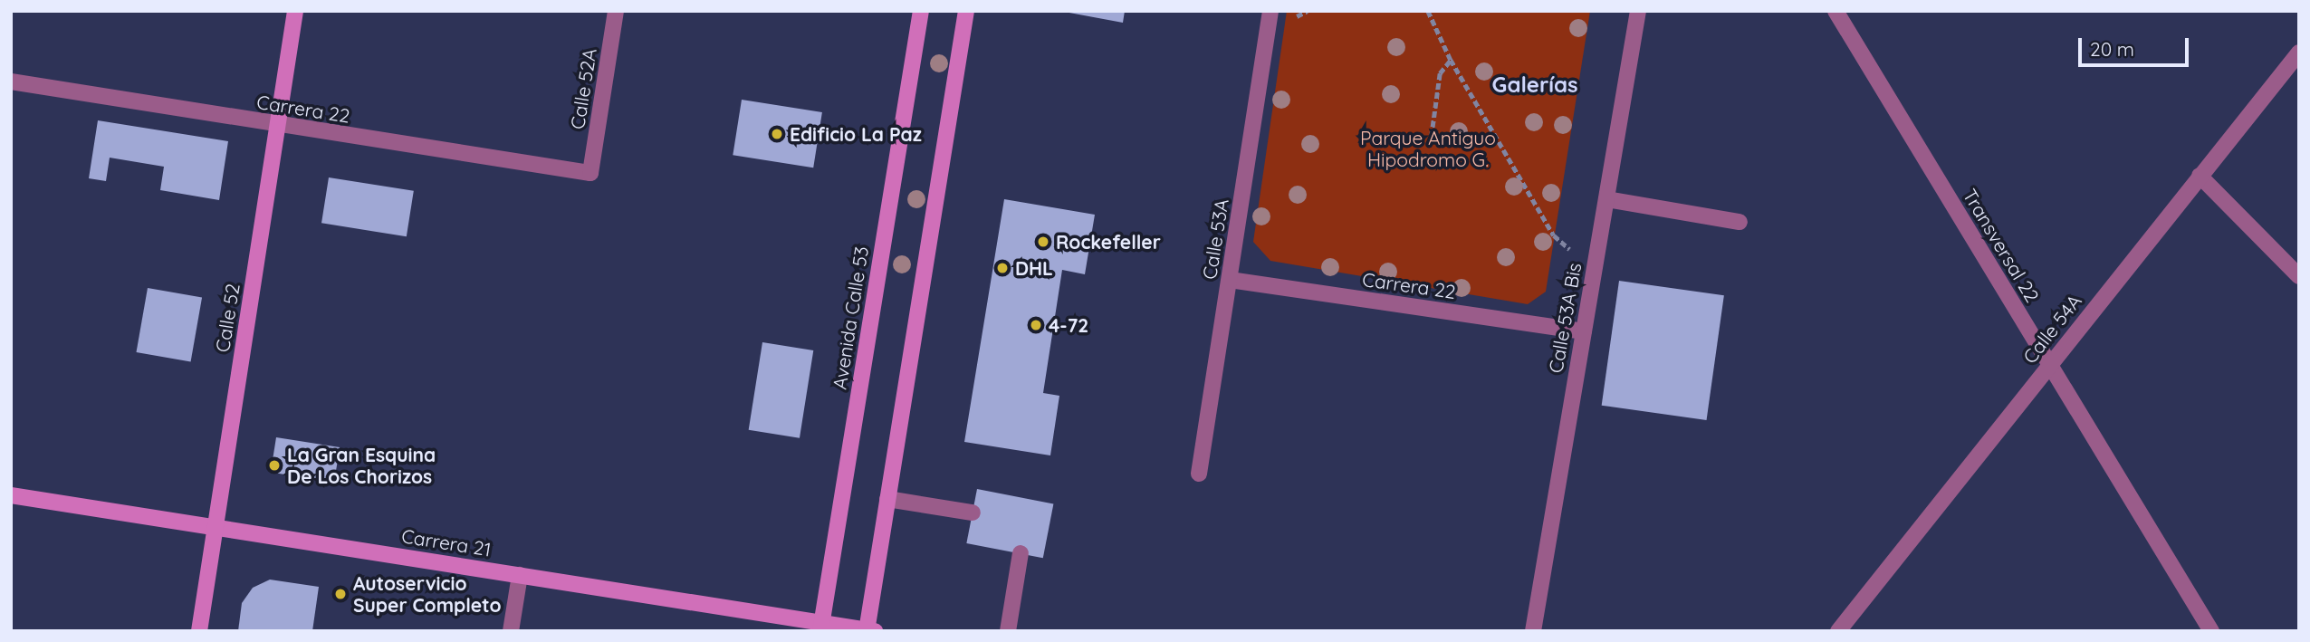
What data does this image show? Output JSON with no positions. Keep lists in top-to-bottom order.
{
  "streets": {
    "street": [
      "Calle 52A",
      "Carrera 22",
      "Calle 53A",
      "Transversal 22",
      "Calle 52",
      "Avenida Calle 53",
      "Calle 53A Bis",
      "Calle 54A",
      "Carrera 21"
    ]
  },
  "crossings": [
    ["Calle 52A", "Carrera 22"],
    ["Carrera 22", "Calle 53A"],
    ["Carrera 22", "Calle 52"],
    ["Carrera 22", "Calle 53A Bis"],
    ["Transversal 22", "Calle 54A"],
    ["Calle 52", "Carrera 21"],
    ["Avenida Calle 53", "Carrera 21"]
  ],
  "districts": ["Galerías"],
  "parks": ["Parque Antiguo Hipodromo G."],
  "places": [
    "Edificio La Paz",
    "Rockefeller",
    "DHL",
    "4-72",
    "La Gran Esquina De Los Chorizos",
    "Autoservicio Super Completo"
  ],
  "scale_bar": "20 m"
}
